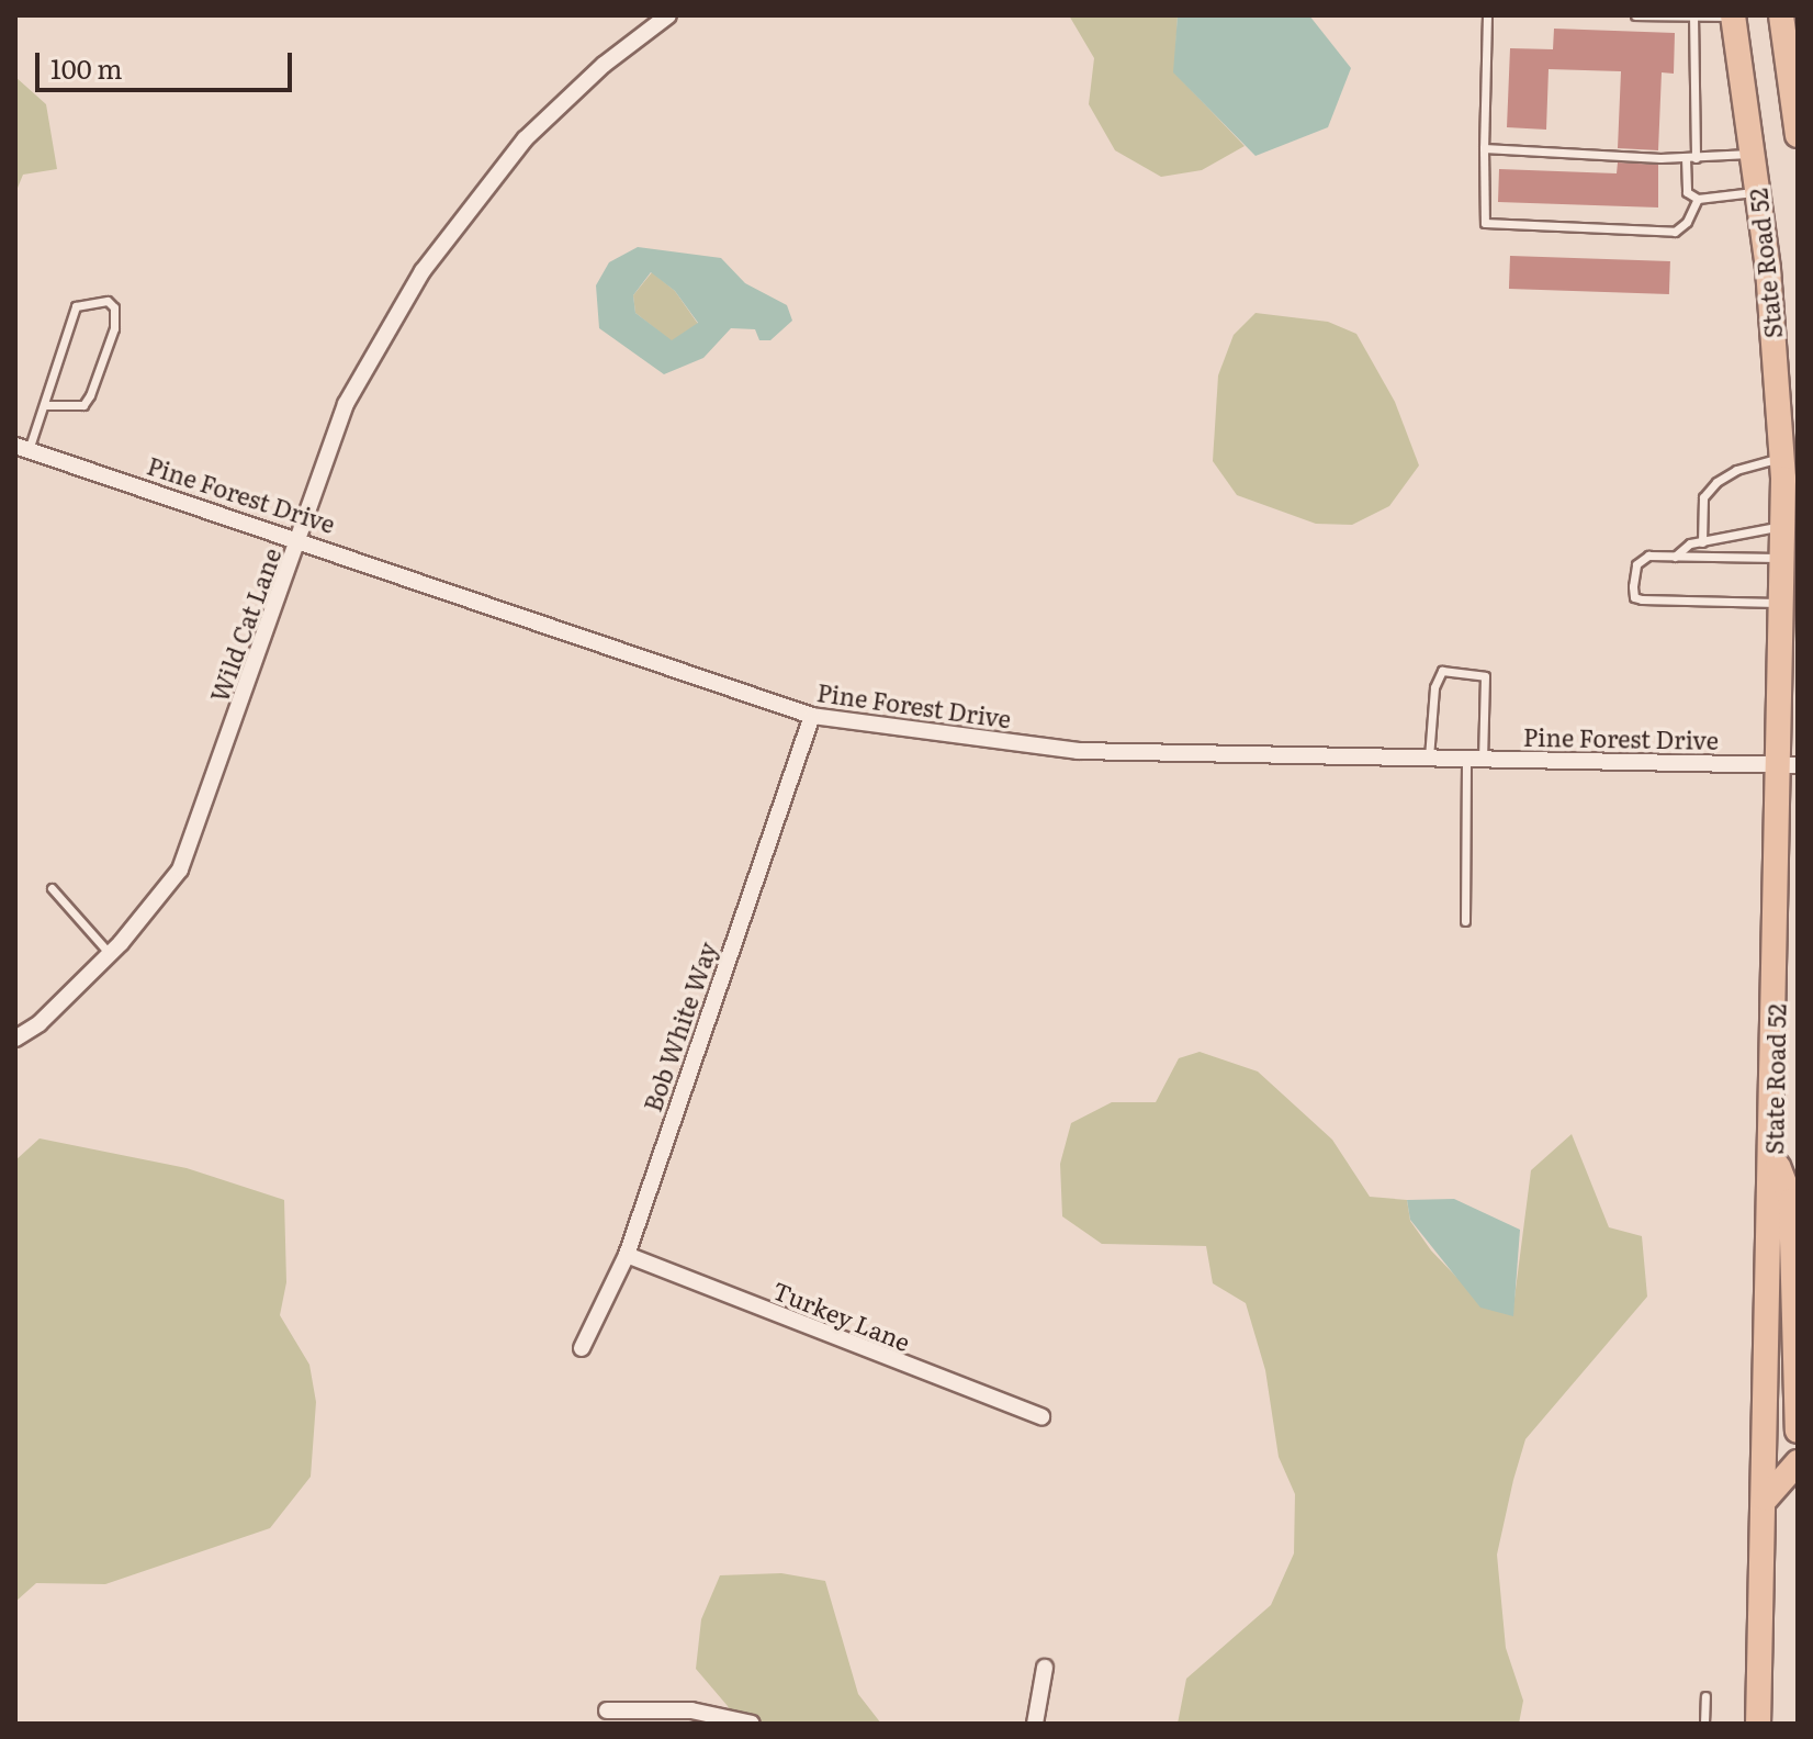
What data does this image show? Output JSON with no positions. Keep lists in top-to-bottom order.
{
  "streets": {
    "main road": ["State Road 52"],
    "street": [
      "Pine Forest Drive",
      "Wild Cat Lane",
      "Bob White Way",
      "Turkey Lane"
    ]
  },
  "crossings": [
    ["State Road 52", "Pine Forest Drive"],
    ["Pine Forest Drive", "Wild Cat Lane"],
    ["Pine Forest Drive", "Bob White Way"],
    ["Bob White Way", "Turkey Lane"]
  ],
  "scale_bar": "100 m"
}
